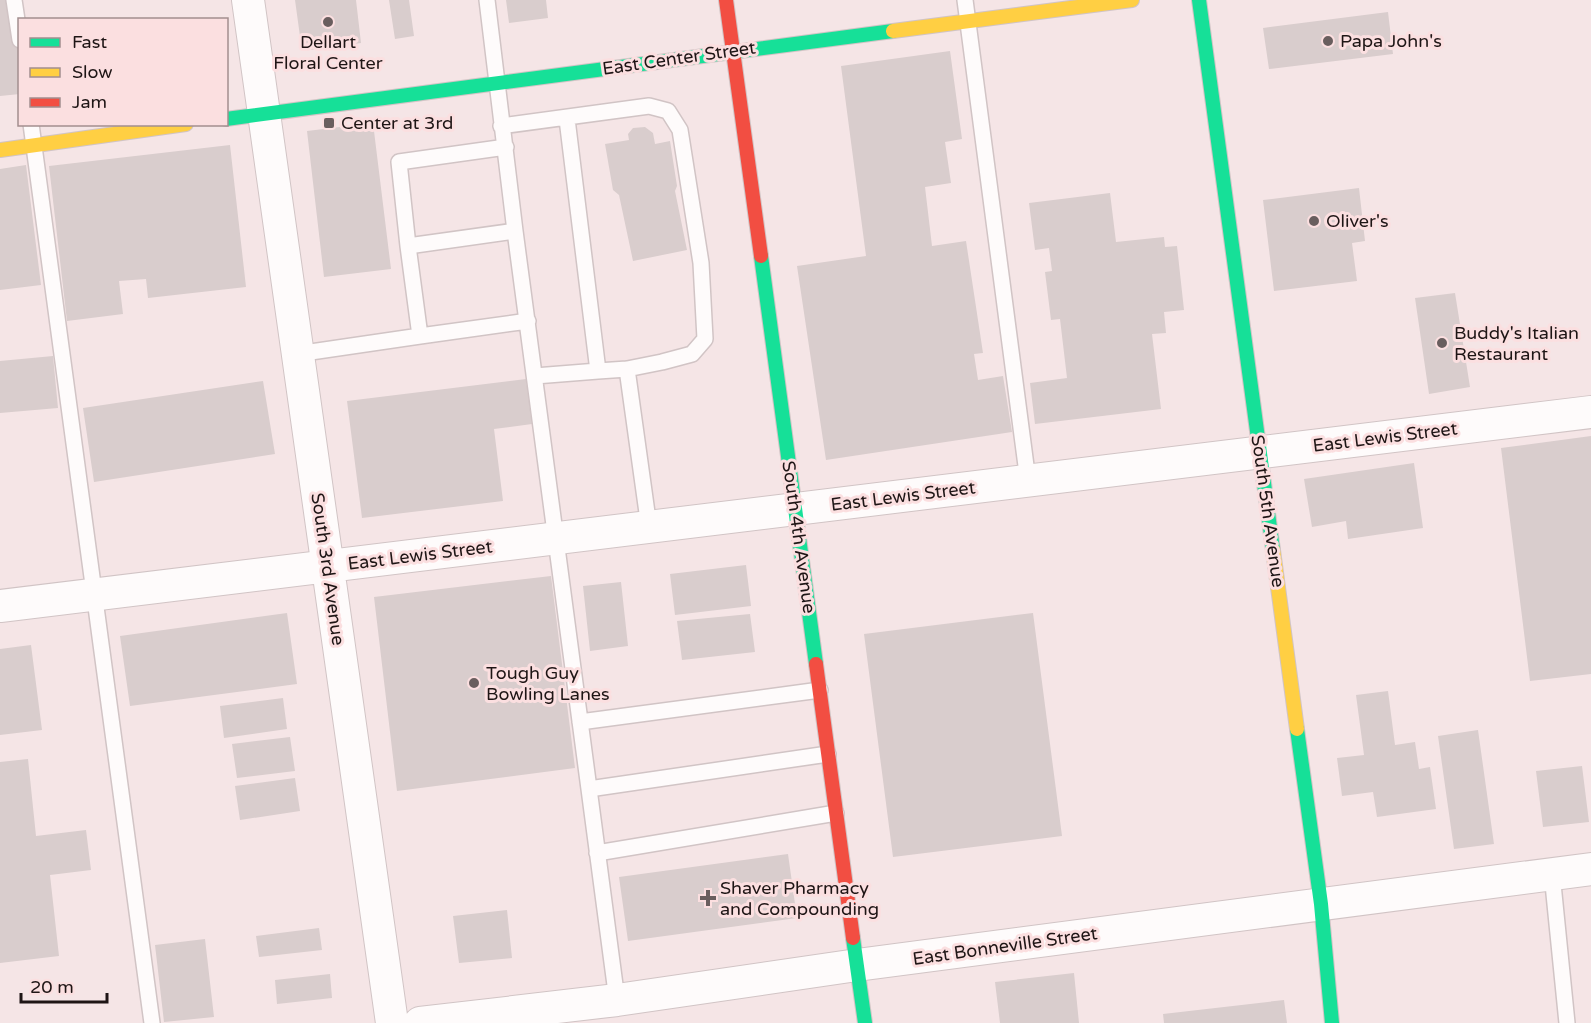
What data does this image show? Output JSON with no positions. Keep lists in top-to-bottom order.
{
  "streets": {
    "main road": ["East Center Street", "South 5th Avenue", "South 4th Avenue"],
    "street": ["East Lewis Street", "South 3rd Avenue", "East Bonneville Street"]
  },
  "crossings": [
    ["East Center Street", "South 4th Avenue"],
    ["East Center Street", "South 3rd Avenue"],
    ["East Lewis Street", "South 5th Avenue"],
    ["East Lewis Street", "South 4th Avenue"],
    ["East Lewis Street", "South 3rd Avenue"],
    ["South 5th Avenue", "East Bonneville Street"],
    ["South 4th Avenue", "East Bonneville Street"]
  ],
  "places": {
    "other": [
      "Dellart Floral Center",
      "Papa John's",
      "Oliver's",
      "Buddy's Italian Restaurant",
      "Tough Guy Bowling Lanes"
    ],
    "transit": ["Center at 3rd"],
    "health": ["Shaver Pharmacy and Compounding"]
  },
  "legend": ["Fast", "Slow", "Jam"],
  "scale_bar": "20 m"
}
